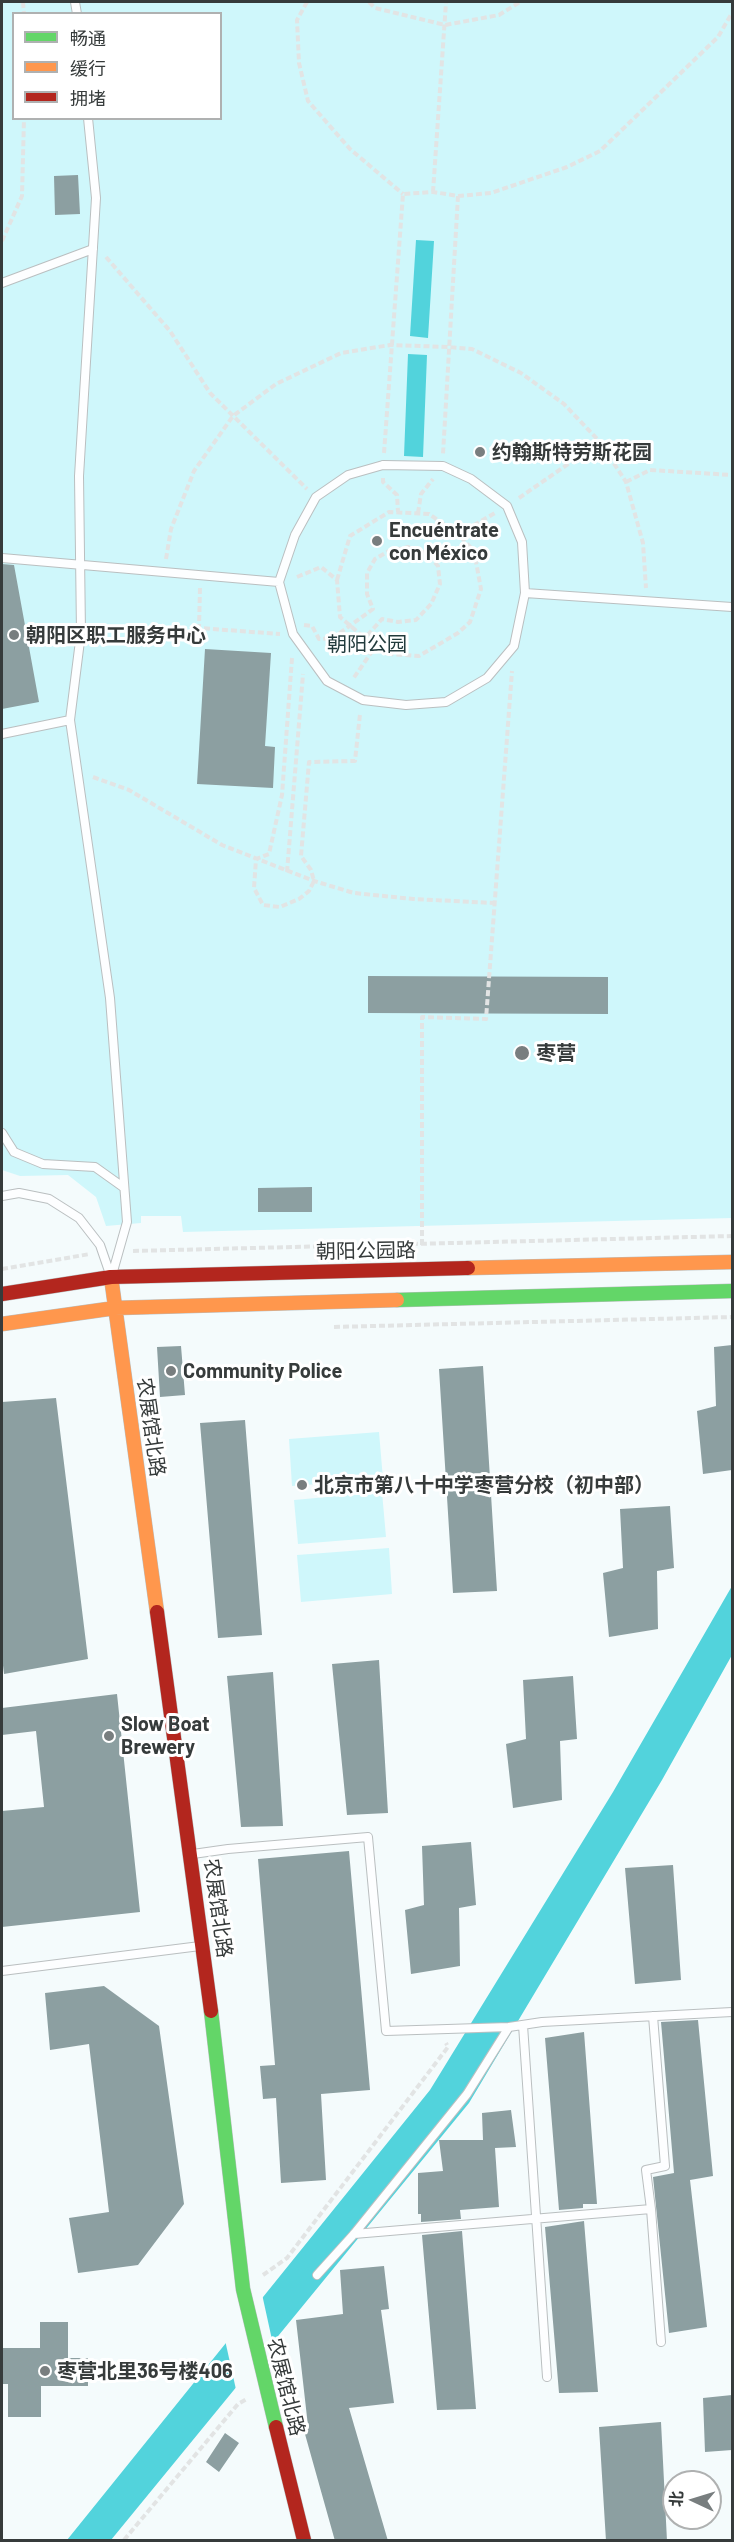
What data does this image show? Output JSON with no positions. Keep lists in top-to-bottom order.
{
  "streets": {
    "main road": ["朝阳公园路", "农展馆北路"]
  },
  "crossings": [
    ["朝阳公园路", "农展馆北路"]
  ],
  "parks": ["朝阳公园"],
  "places": [
    "约翰斯特劳斯花园",
    "Encuéntrate con México",
    "朝阳区职工服务中心",
    "枣营",
    "Community Police",
    "北京市第八十中学枣营分校（初中部）",
    "Slow Boat Brewery",
    "枣营北里36号楼406"
  ],
  "legend": ["畅通", "缓行", "拥堵"],
  "north": "left"
}
